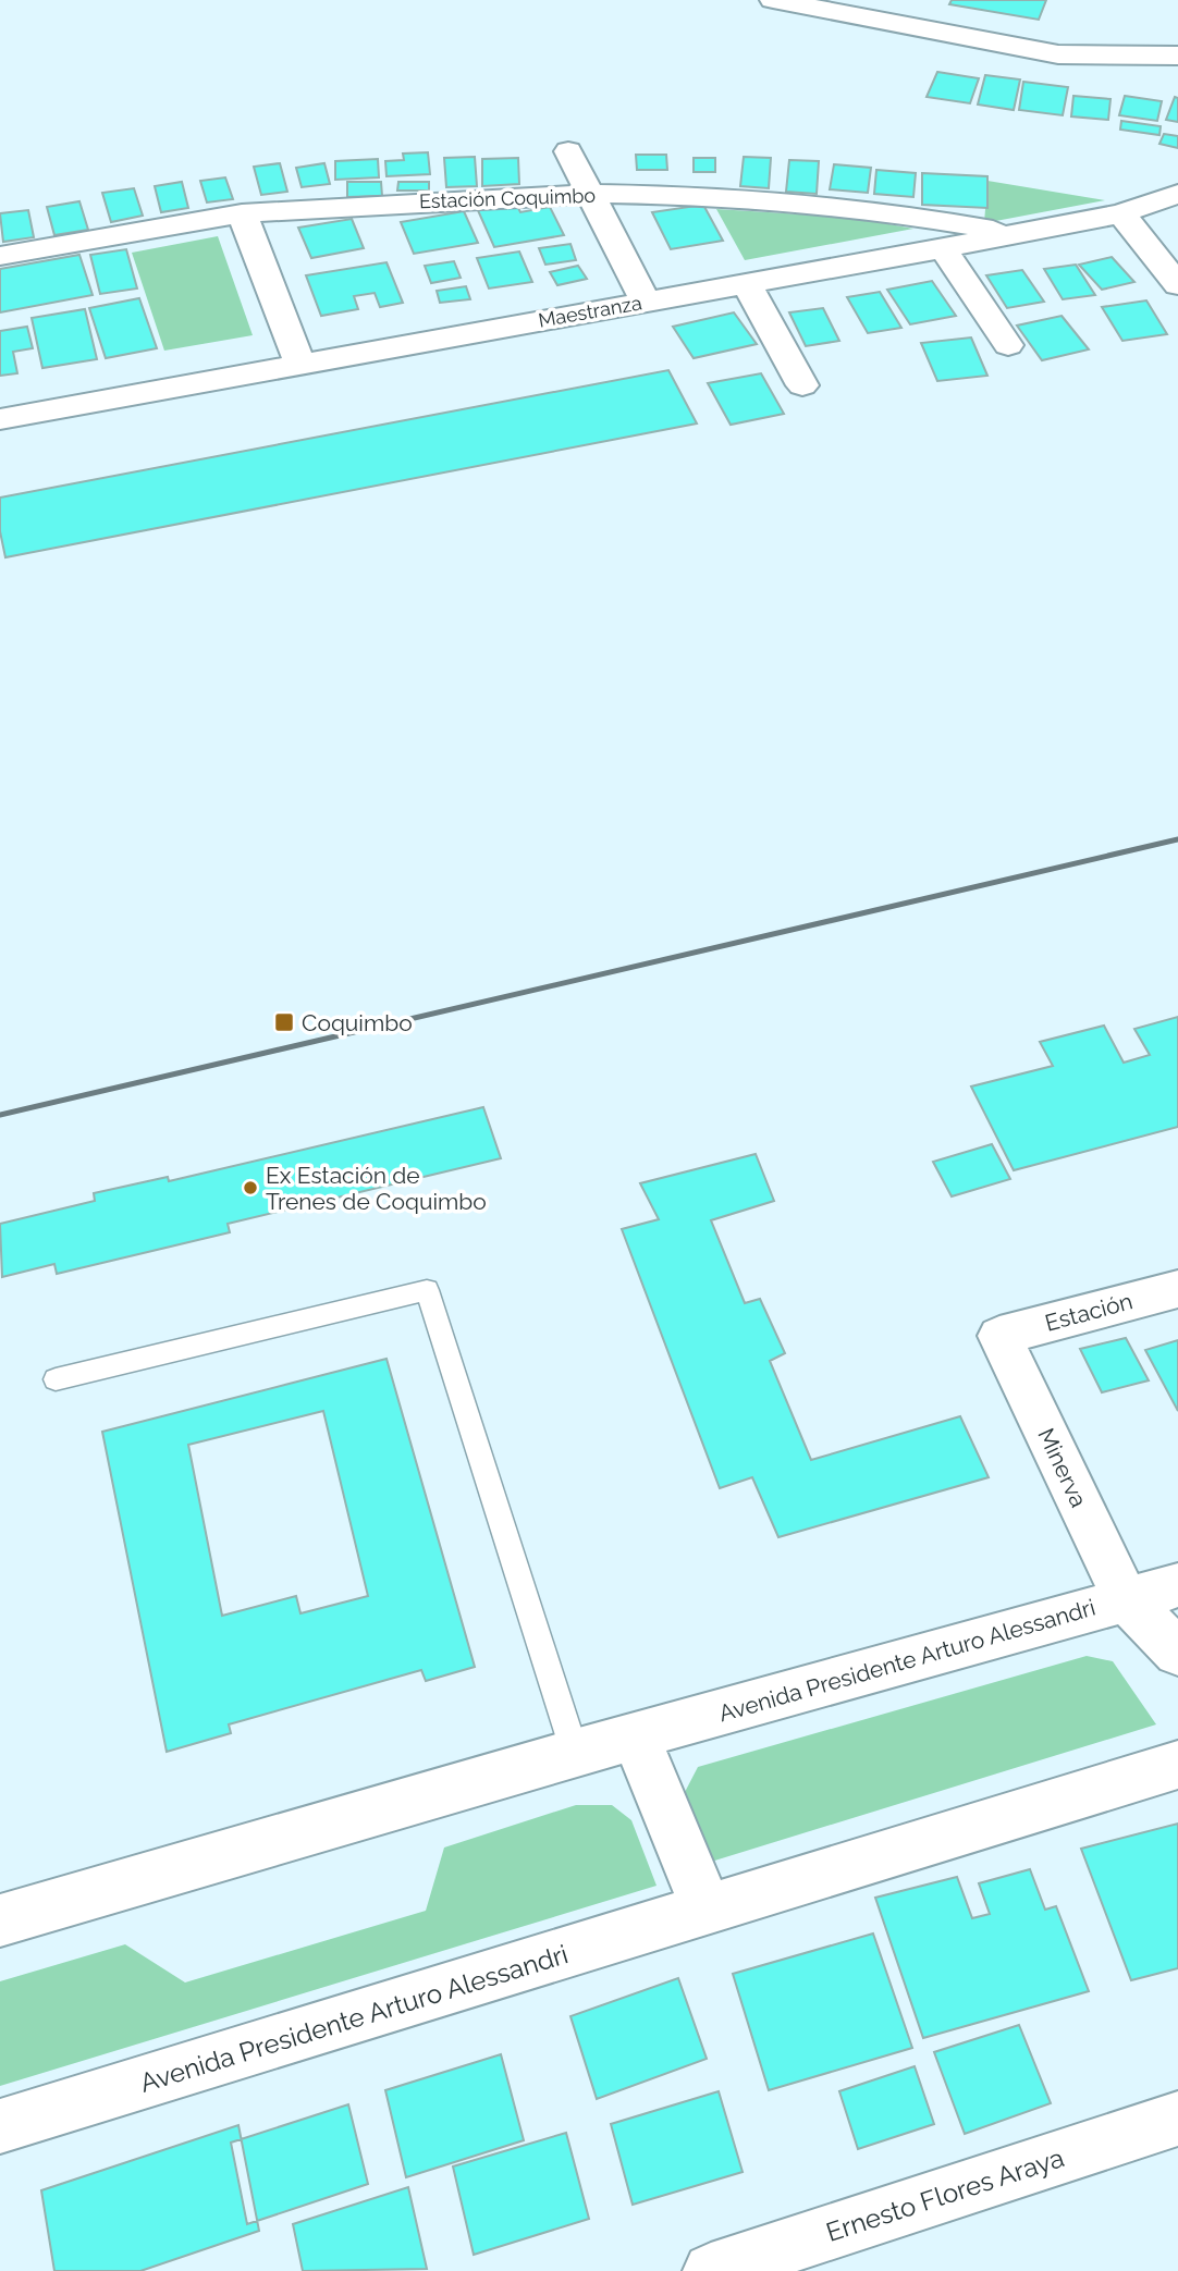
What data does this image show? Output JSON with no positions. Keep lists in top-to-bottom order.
{
  "streets": {
    "street": [
      "Estación Coquimbo",
      "Maestranza",
      "Estación",
      "Minerva",
      "Avenida Presidente Arturo Alessandri",
      "Ernesto Flores Araya"
    ]
  },
  "crossings": [
    ["Estación Coquimbo", "Maestranza"],
    ["Estación", "Minerva"],
    ["Minerva", "Avenida Presidente Arturo Alessandri"]
  ],
  "places": {
    "transit": ["Coquimbo"],
    "other": ["Ex Estación de Trenes de Coquimbo"]
  }
}
